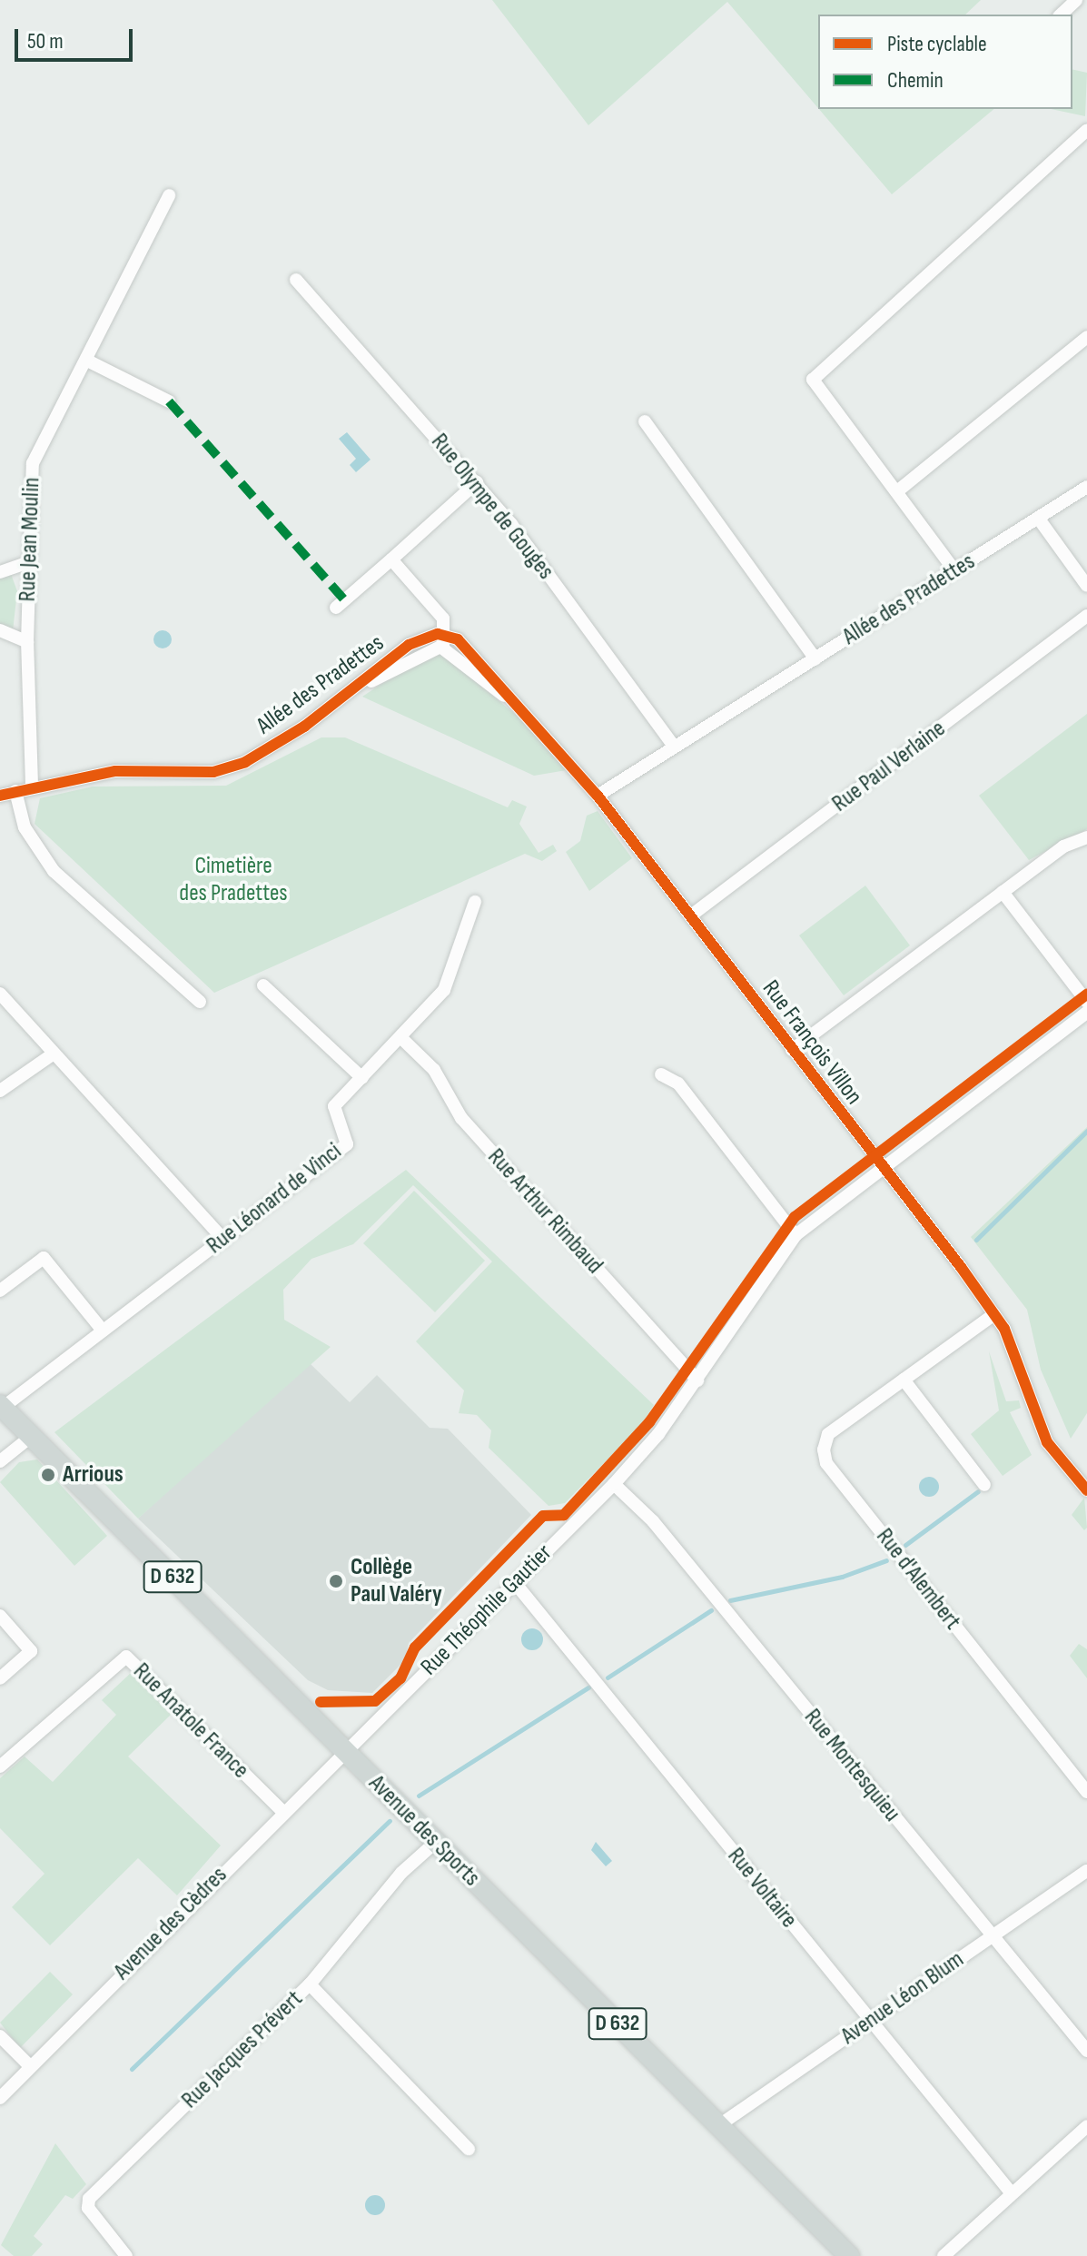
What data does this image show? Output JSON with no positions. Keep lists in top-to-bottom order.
{
  "streets": {
    "main road": ["D 632", "Avenue des Sports"],
    "street": [
      "Rue Olympe de Gouges",
      "Rue Jean Moulin",
      "Allée des Pradettes",
      "Rue Paul Verlaine",
      "Rue François Villon",
      "Rue Léonard de Vinci",
      "Rue Arthur Rimbaud",
      "Rue d'Alembert",
      "Rue Théophile Gautier",
      "Rue Anatole France",
      "Rue Montesquieu",
      "Rue Voltaire",
      "Avenue des Cèdres",
      "Avenue Léon Blum",
      "Rue Jacques Prévert"
    ]
  },
  "crossings": [
    ["Rue Olympe de Gouges", "Allée des Pradettes"],
    ["Rue Jean Moulin", "Allée des Pradettes"],
    ["Allée des Pradettes", "Rue François Villon"],
    ["Rue Paul Verlaine", "Rue François Villon"],
    ["Rue François Villon", "Rue d'Alembert"],
    ["Rue François Villon", "Rue Théophile Gautier"],
    ["Rue Léonard de Vinci", "Rue Arthur Rimbaud"],
    ["Rue Léonard de Vinci", "Avenue des Sports"],
    ["Rue Arthur Rimbaud", "Rue Théophile Gautier"],
    ["Rue Théophile Gautier", "Rue Montesquieu"],
    ["Rue Théophile Gautier", "Avenue des Sports"],
    ["Rue Théophile Gautier", "Rue Voltaire"],
    ["Rue Théophile Gautier", "Avenue des Cèdres"],
    ["Rue Anatole France", "Avenue des Cèdres"],
    ["Rue Montesquieu", "Avenue Léon Blum"],
    ["Avenue des Sports", "Avenue des Cèdres"],
    ["Avenue des Sports", "Avenue Léon Blum"],
    ["Avenue des Sports", "Rue Jacques Prévert"],
    ["Rue Voltaire", "Avenue Léon Blum"]
  ],
  "parks": ["Cimetière des Pradettes"],
  "places": ["Arrious", "Collège Paul Valéry"],
  "legend": ["Piste cyclable", "Chemin"],
  "scale_bar": "50 m"
}
